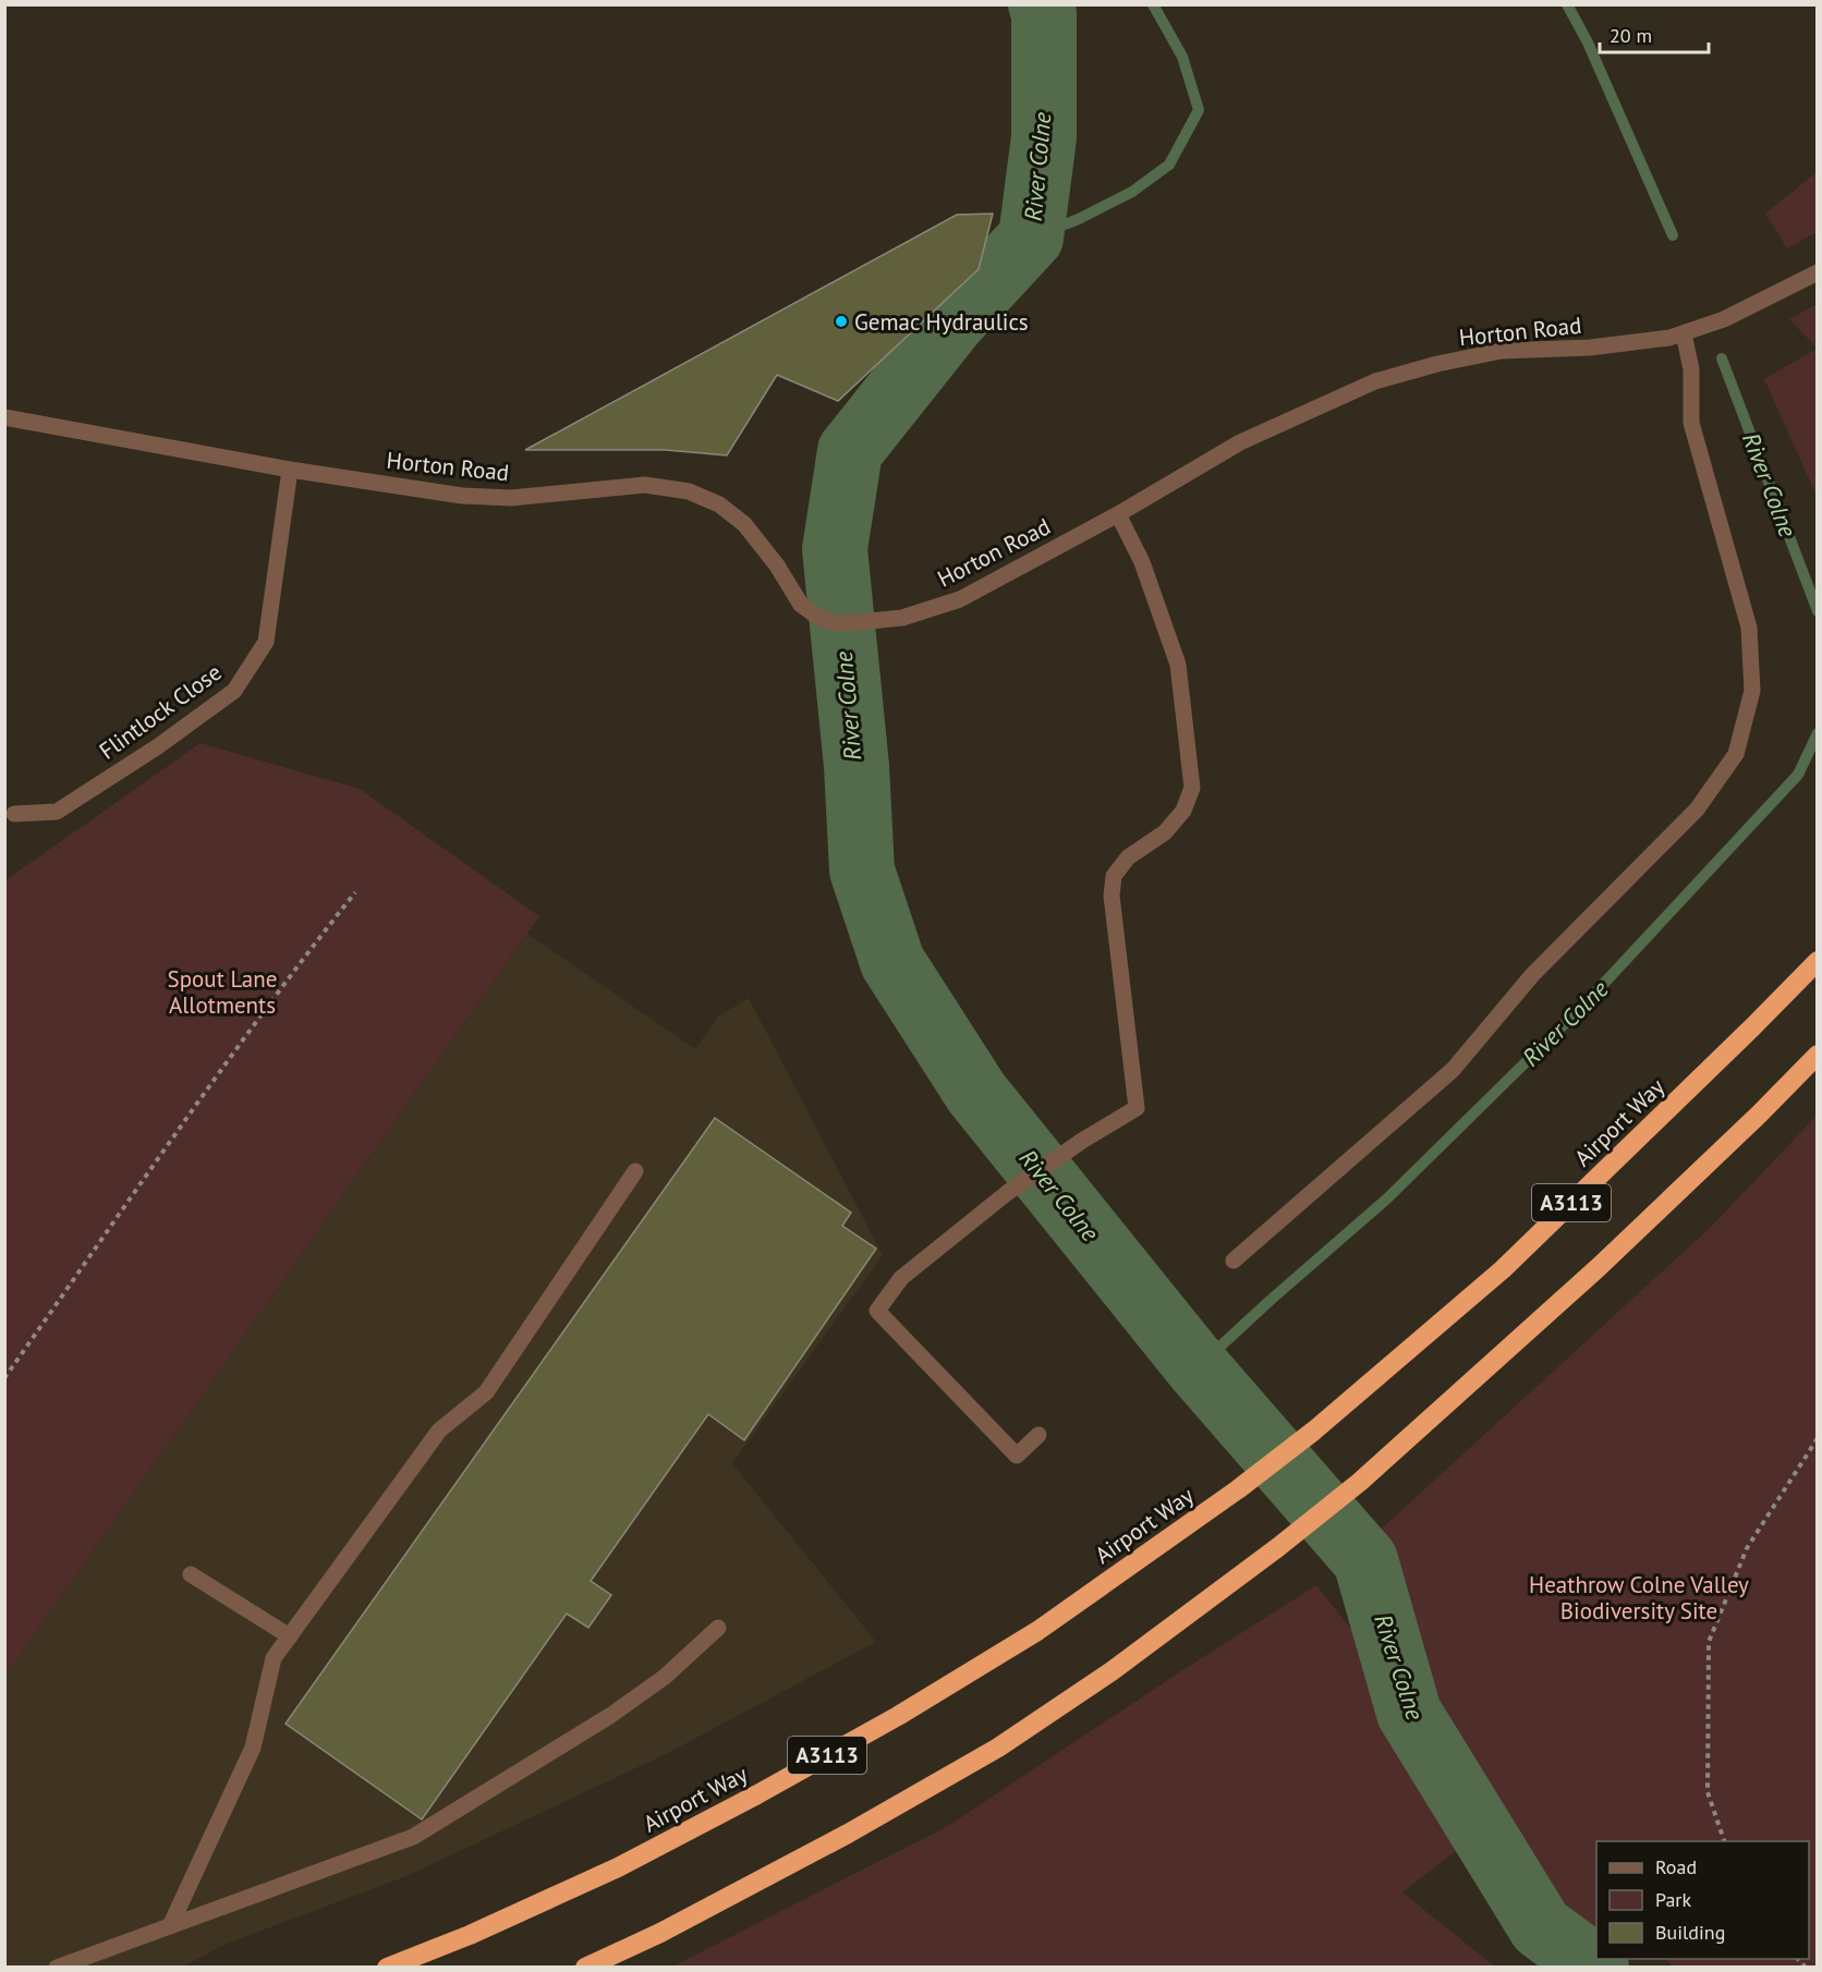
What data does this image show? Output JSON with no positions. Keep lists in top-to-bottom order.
{
  "streets": {
    "highway": ["Airport Way", "A3113"],
    "street": ["Horton Road", "Flintlock Close"]
  },
  "crossings": [
    ["Horton Road", "Flintlock Close"]
  ],
  "water": ["River Colne"],
  "parks": ["Spout Lane Allotments", "Heathrow Colne Valley Biodiversity Site"],
  "places": ["Gemac Hydraulics"],
  "legend": ["Road", "Park", "Building"],
  "scale_bar": "20 m"
}
